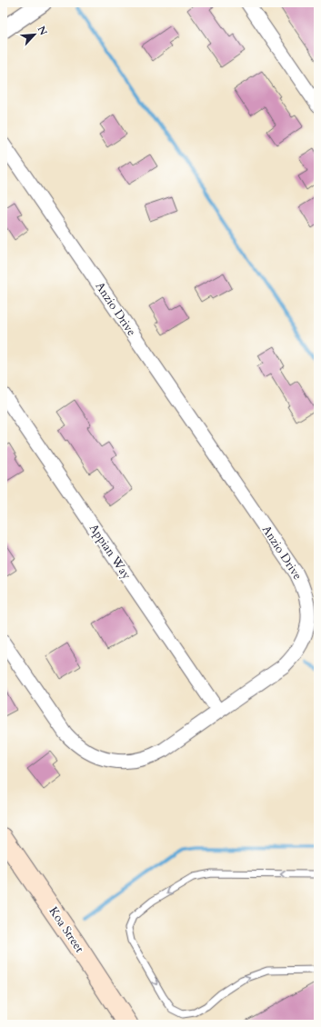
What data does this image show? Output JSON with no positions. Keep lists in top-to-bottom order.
{
  "streets": {
    "main road": ["Koa Street"],
    "street": ["Anzio Drive", "Appian Way"]
  },
  "crossings": [
    ["Anzio Drive", "Appian Way"]
  ],
  "north": "top right"
}
